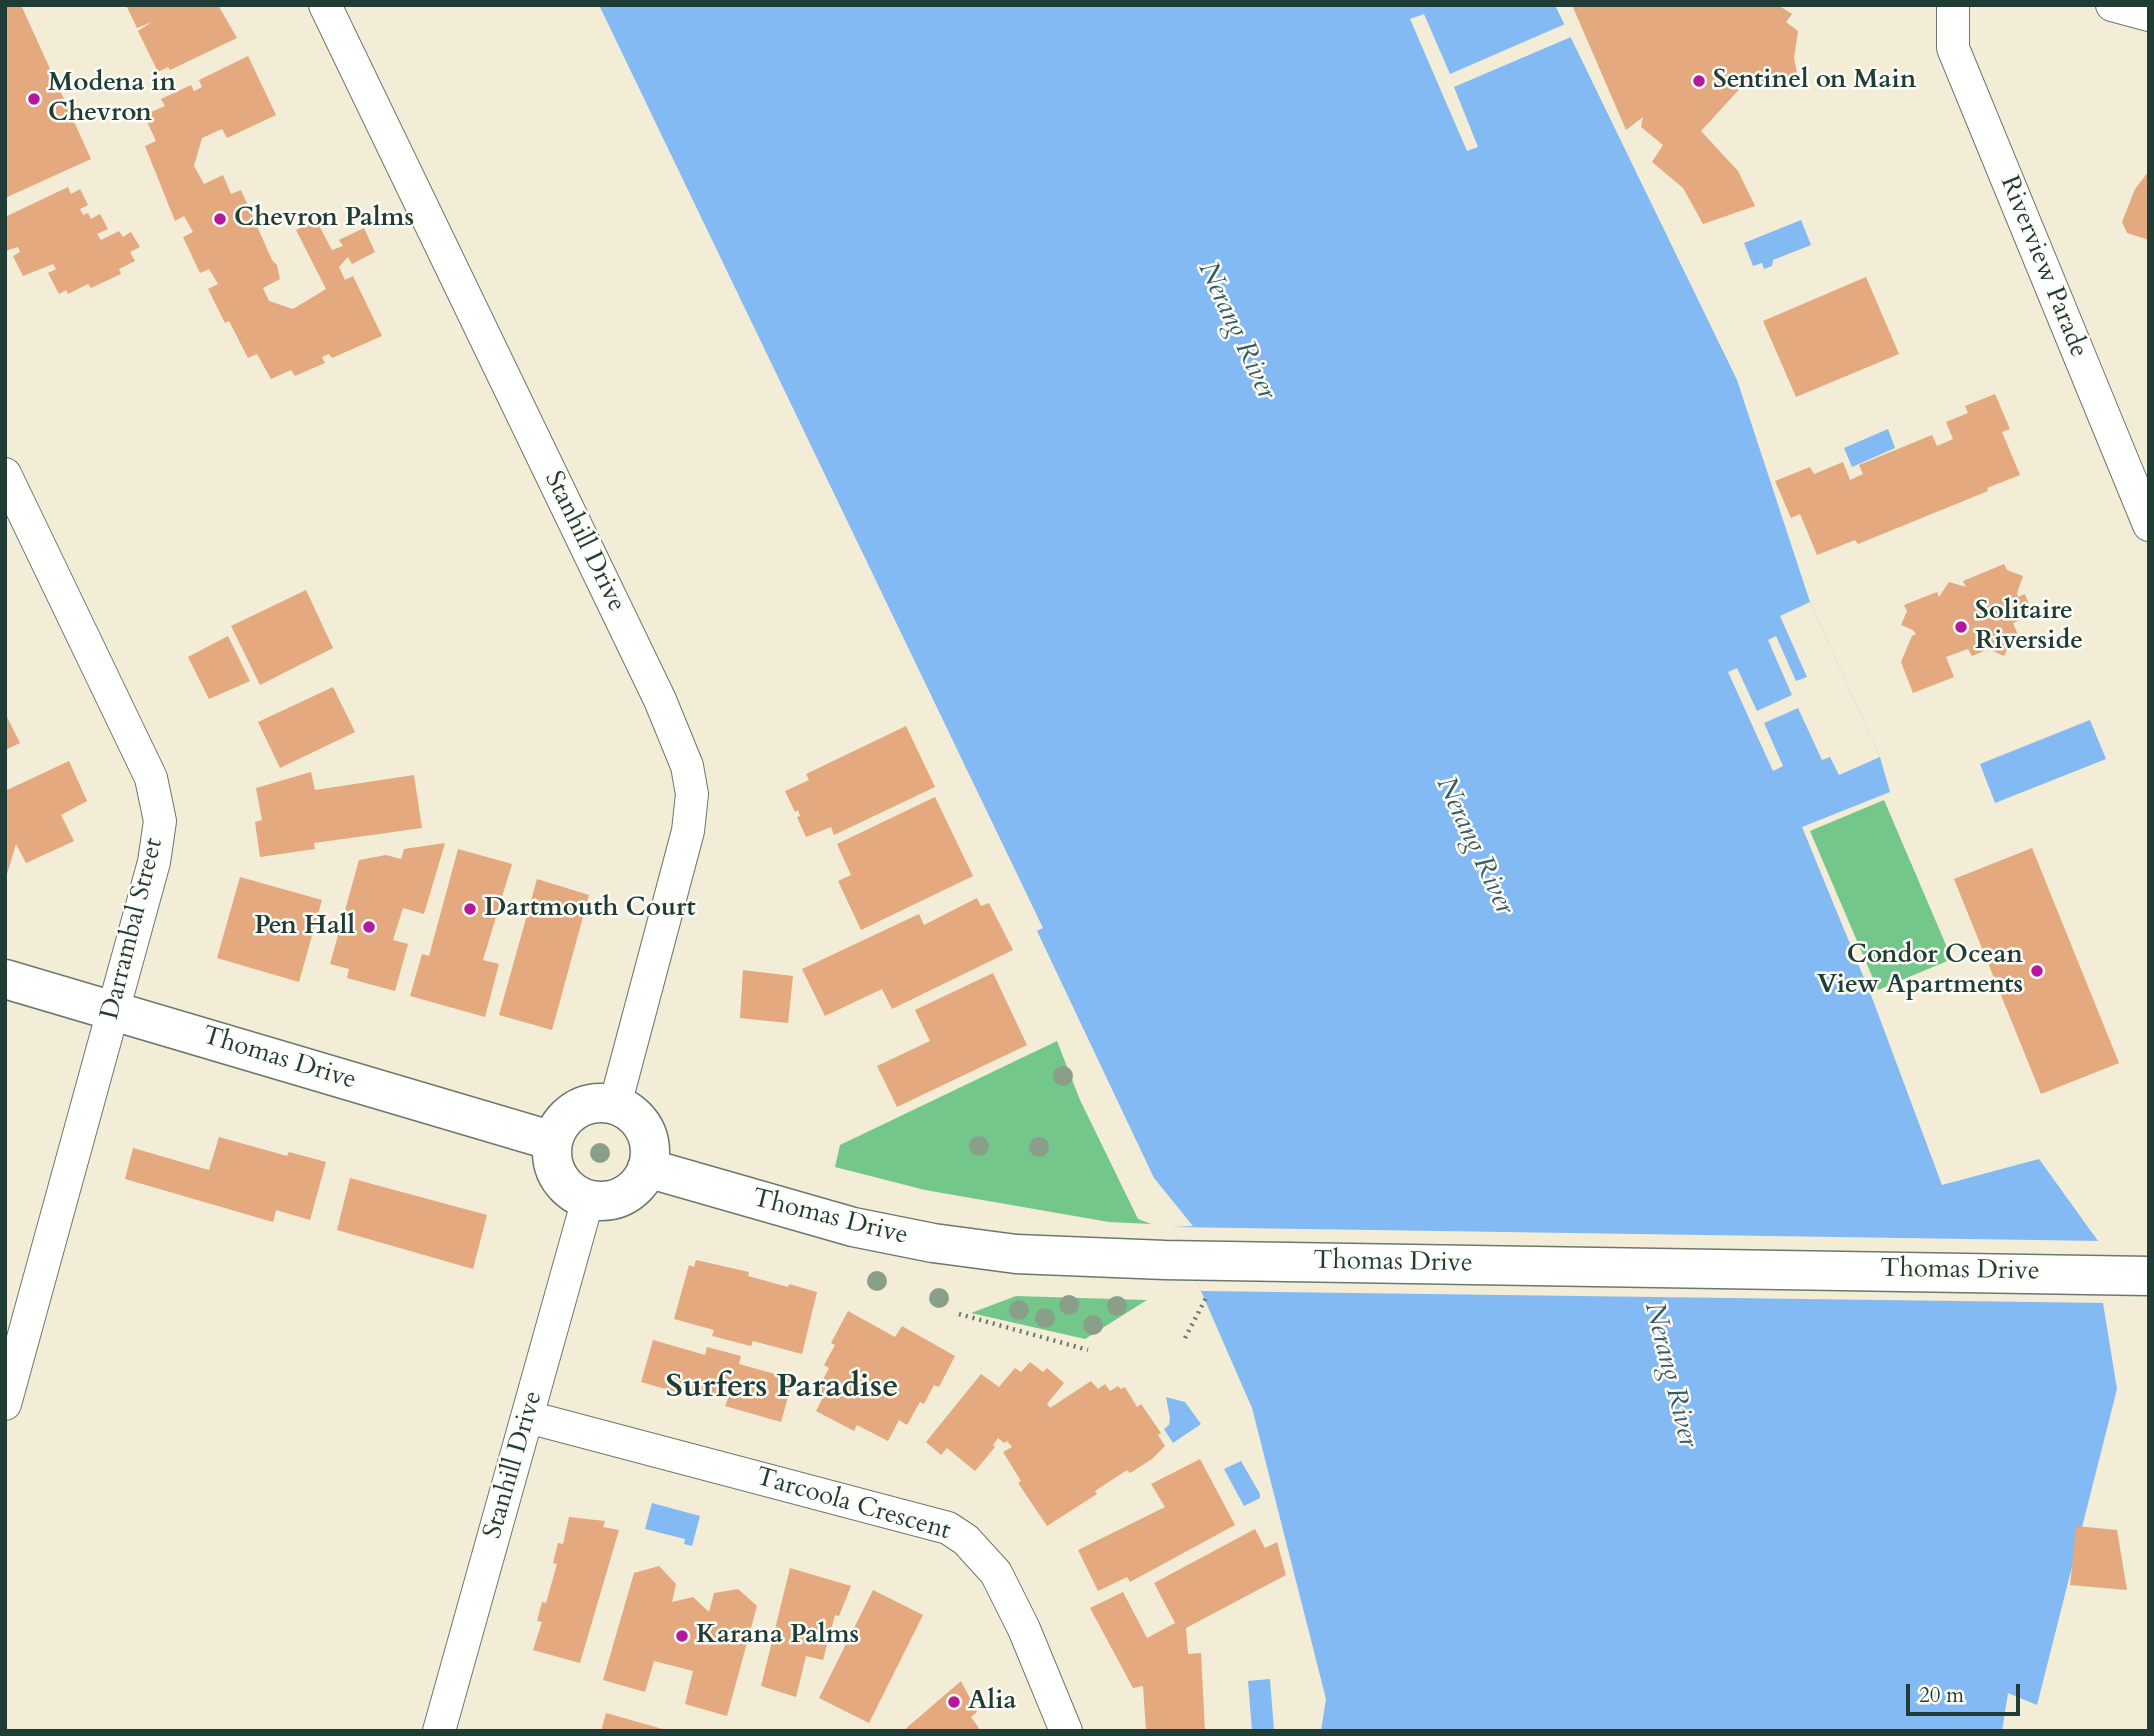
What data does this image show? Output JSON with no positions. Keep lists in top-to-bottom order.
{
  "streets": {
    "main road": ["Thomas Drive"],
    "street": [
      "Riverview Parade",
      "Stanhill Drive",
      "Darrambal Street",
      "Tarcoola Crescent"
    ]
  },
  "crossings": [
    ["Stanhill Drive", "Thomas Drive"],
    ["Stanhill Drive", "Tarcoola Crescent"],
    ["Darrambal Street", "Thomas Drive"]
  ],
  "districts": ["Surfers Paradise"],
  "water": ["Nerang River"],
  "places": [
    "Sentinel on Main",
    "Modena in Chevron",
    "Chevron Palms",
    "Solitaire Riverside",
    "Dartmouth Court",
    "Pen Hall",
    "Condor Ocean View Apartments",
    "Karana Palms",
    "Alia"
  ],
  "scale_bar": "20 m"
}
